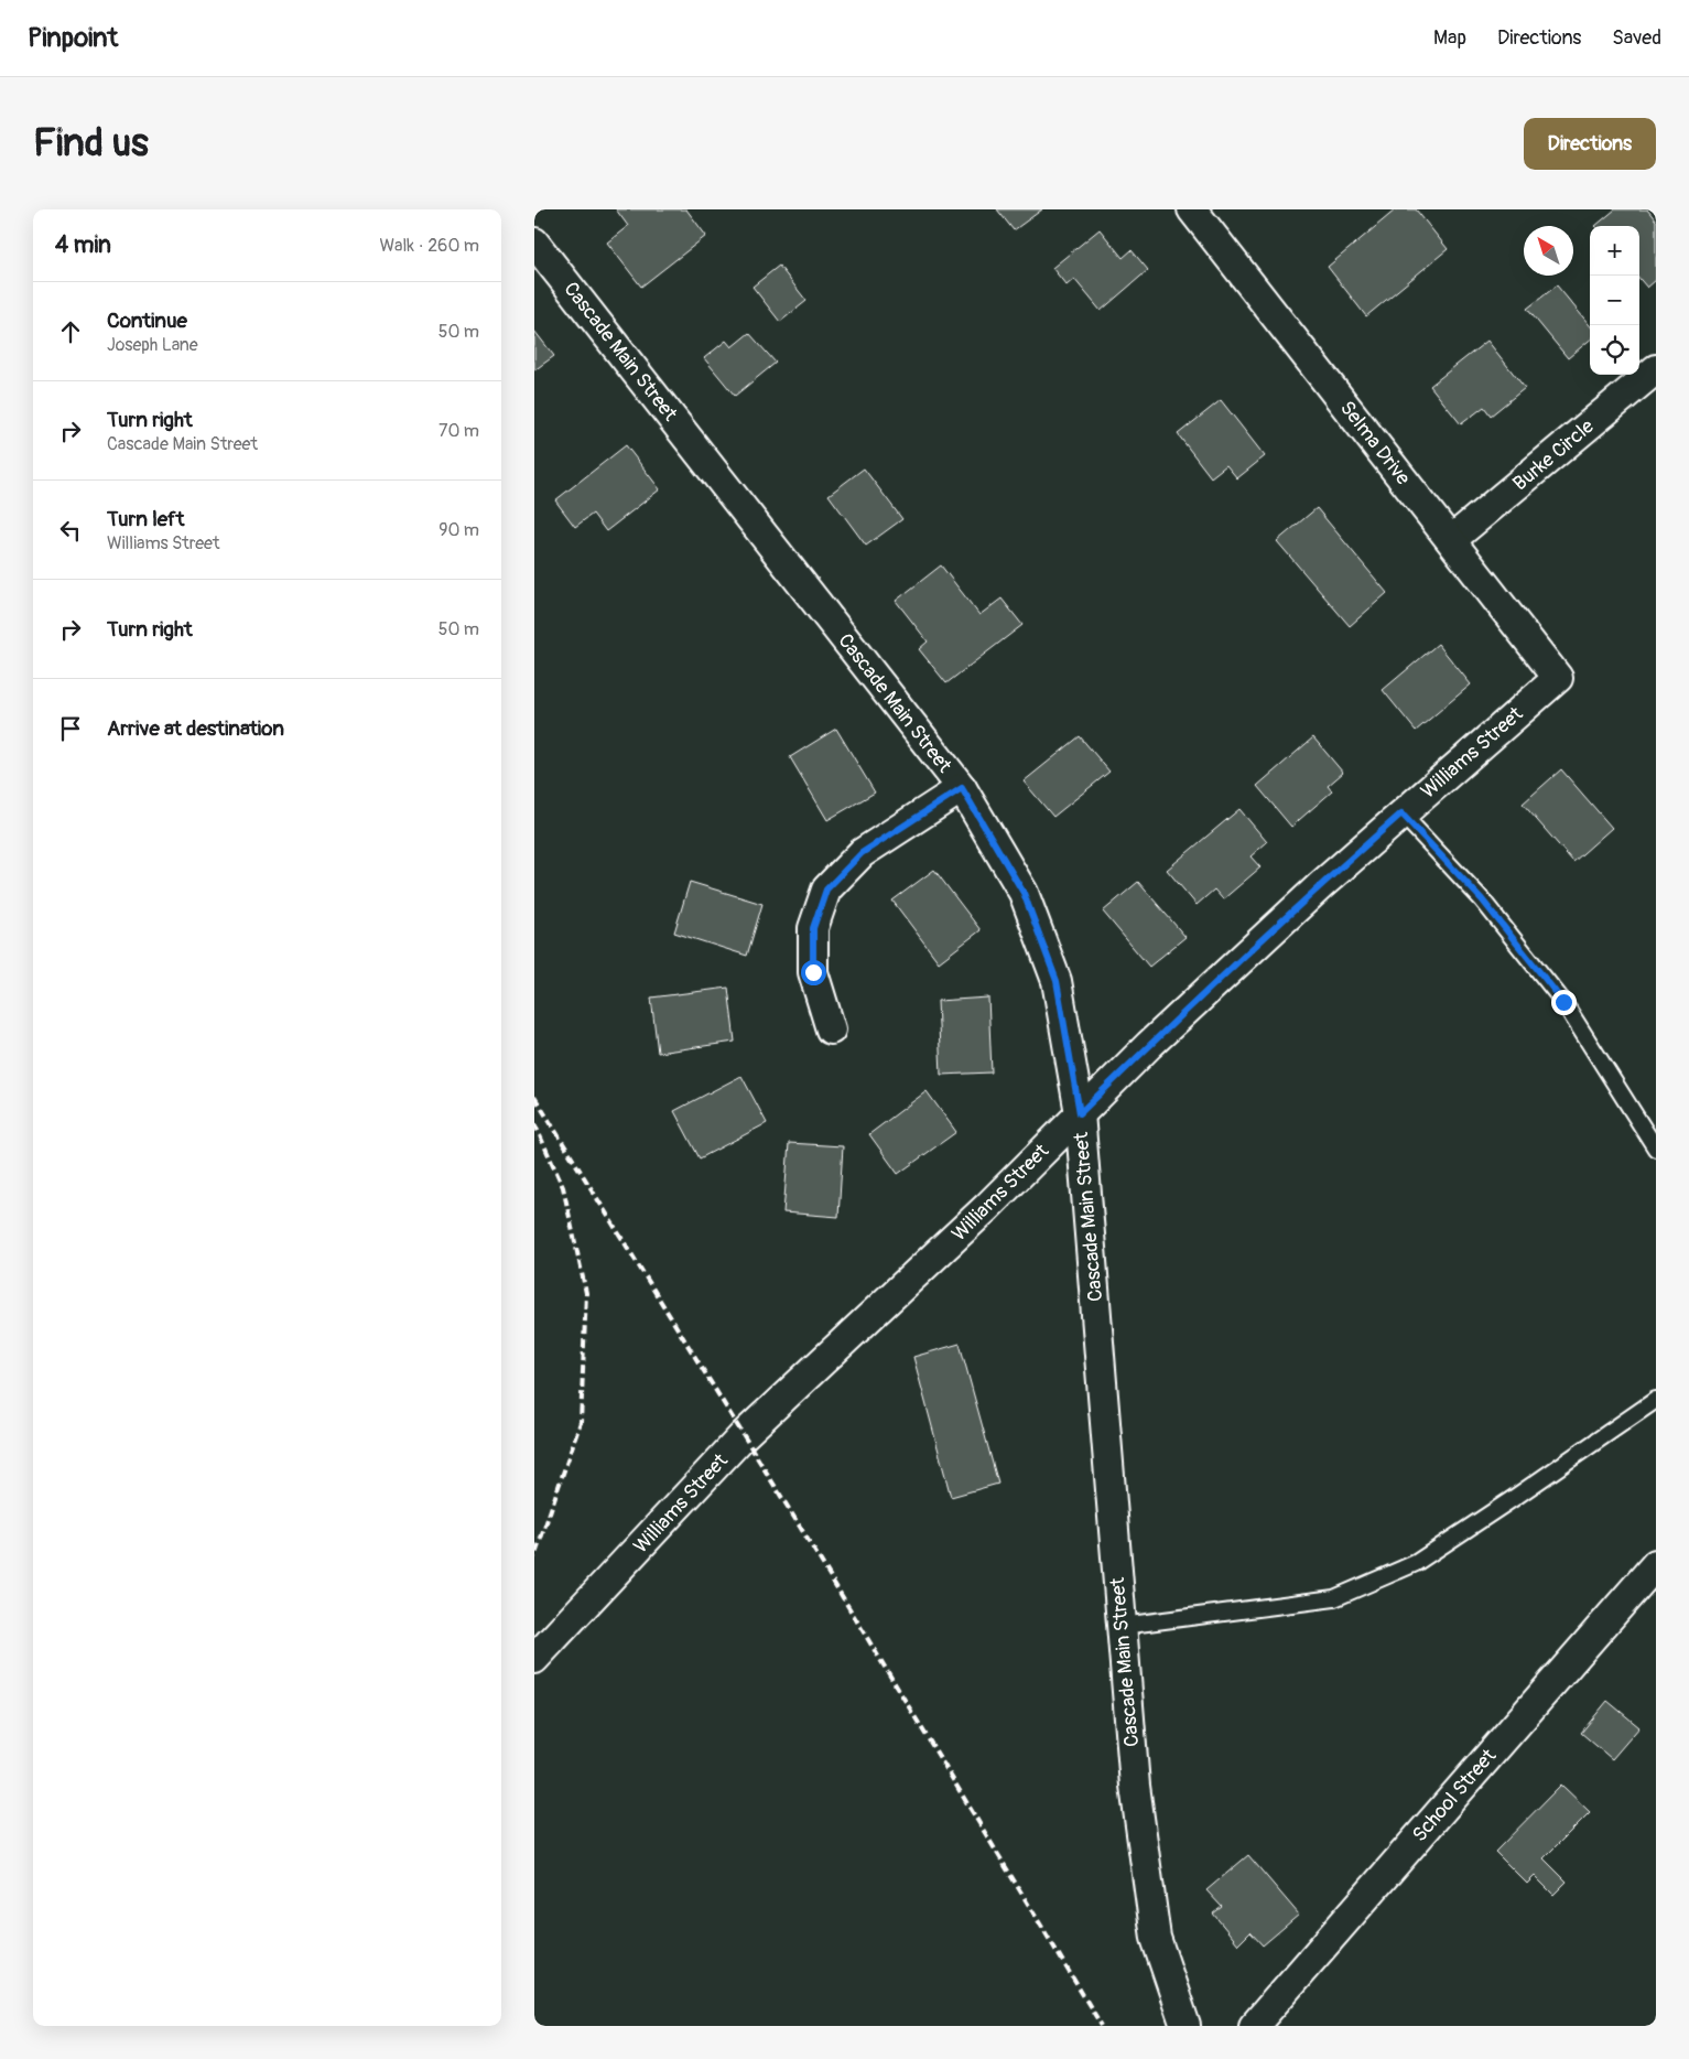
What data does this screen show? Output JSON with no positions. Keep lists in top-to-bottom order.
{
  "streets": {
    "street": [
      "Cascade Main Street",
      "Selma Drive",
      "Burke Circle",
      "Williams Street",
      "School Street"
    ]
  },
  "crossings": [
    ["Cascade Main Street", "Williams Street"],
    ["Selma Drive", "Burke Circle"],
    ["Selma Drive", "Williams Street"]
  ],
  "north": "top left",
  "page": {
    "header": "Pinpoint",
    "nav": ["Map", "Directions", "Saved"],
    "buttons": "Directions",
    "title": "Find us",
    "heading": ["4 min", "Walk · 260 m"],
    "map_buttons": ["+", "−"],
    "list": [
      ["Continue", "Joseph Lane", "50 m"],
      ["Turn right", "Cascade Main Street", "70 m"],
      ["Turn left", "Williams Street", "90 m"],
      ["Turn right", "50 m"],
      "Arrive at destination"
    ]
  }
}
